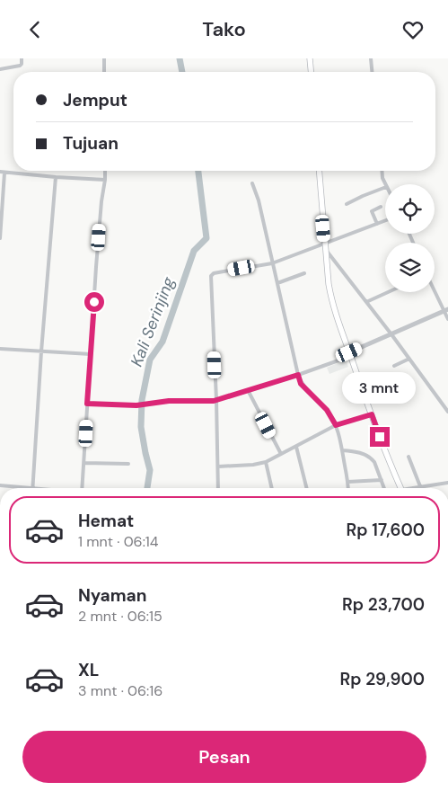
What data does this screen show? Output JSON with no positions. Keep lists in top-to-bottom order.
{
  "water": ["Kali Serinjing"],
  "page": {
    "header": "Tako",
    "banner": ["Jemput", "Tujuan"],
    "bubble": "3 mnt",
    "list": [
      {
        "name": "Hemat",
        "note": "1 mnt · 06:14",
        "value": "Rp 17,600"
      },
      {
        "name": "Nyaman",
        "note": "2 mnt · 06:15",
        "value": "Rp 23,700"
      },
      {
        "name": "XL",
        "note": "3 mnt · 06:16",
        "value": "Rp 29,900"
      }
    ],
    "buttons": "Pesan"
  }
}
